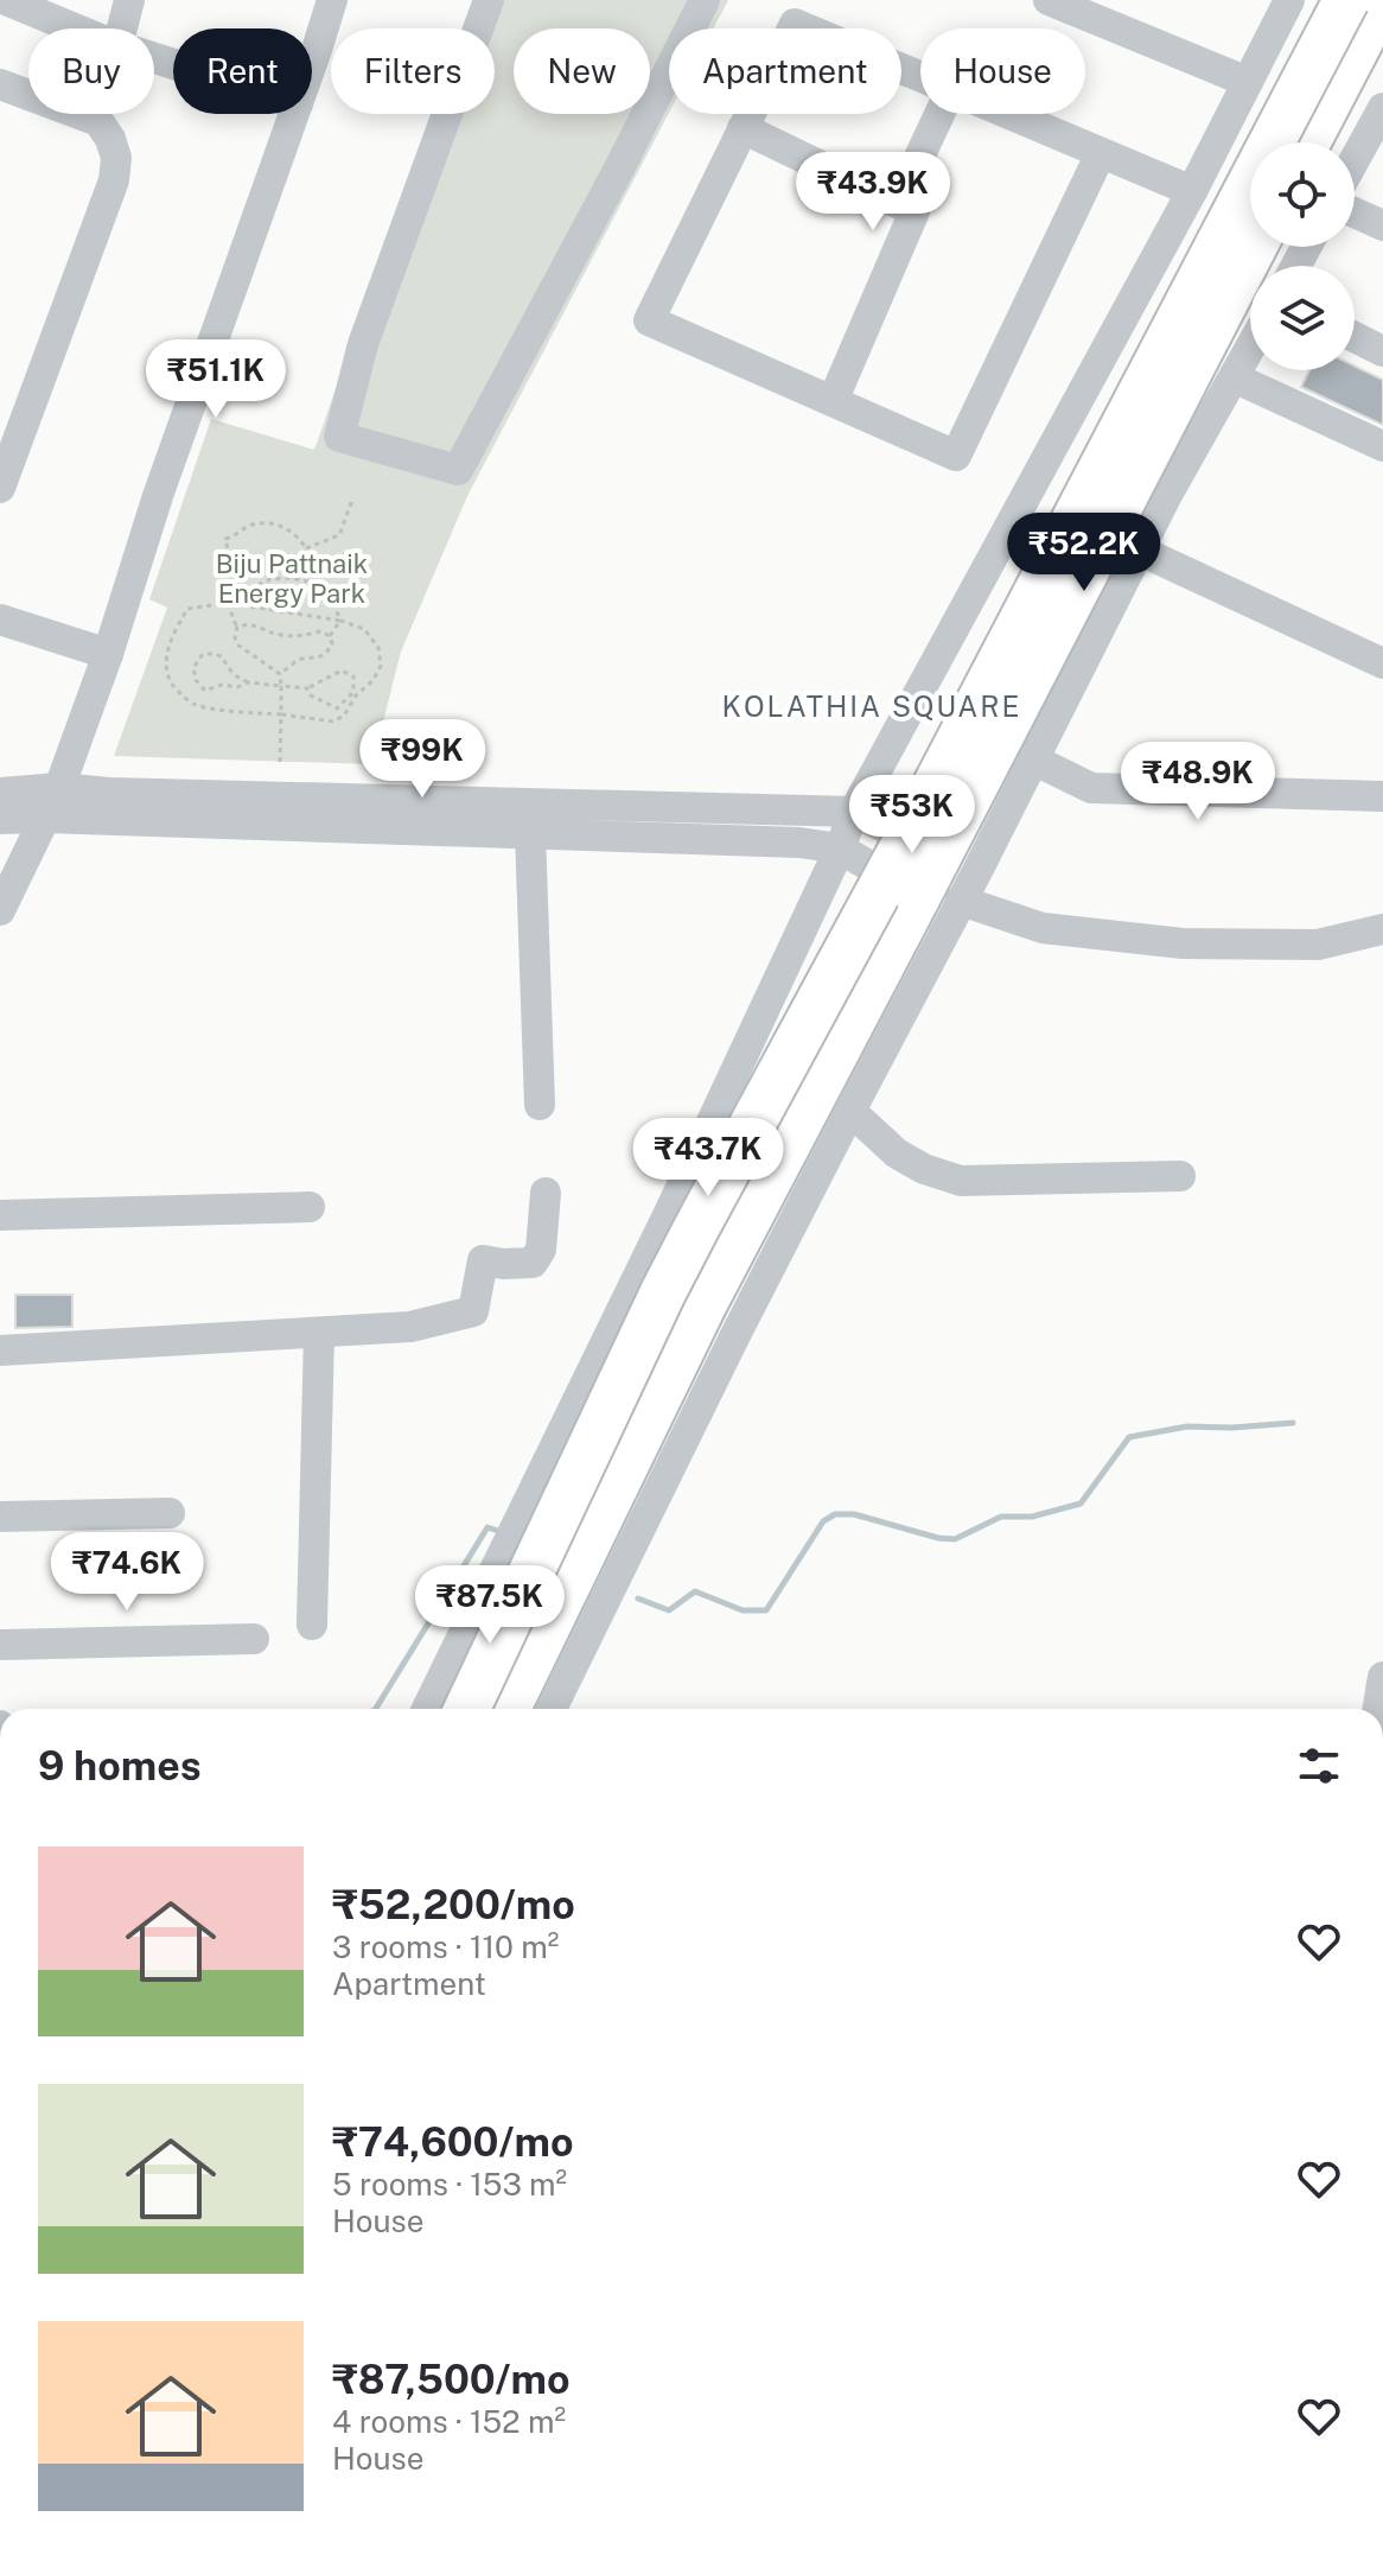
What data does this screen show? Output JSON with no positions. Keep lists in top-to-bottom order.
{
  "districts": ["KOLATHIA SQUARE"],
  "parks": ["Biju Pattnaik Energy Park"],
  "page": {
    "chip": [
      "Buy",
      "Rent",
      "Filters",
      "New",
      "Apartment",
      "House"
    ],
    "price": [
      "₹43.9K",
      "₹51.1K",
      "₹52.2K",
      "₹99K",
      "₹48.9K",
      "₹53K",
      "₹43.7K",
      "₹74.6K",
      "₹87.5K"
    ],
    "heading": "9 homes",
    "list": [
      {
        "name": "₹52,200/mo",
        "note": "3 rooms · 110 m² · Apartment"
      },
      {
        "name": "₹74,600/mo",
        "note": "5 rooms · 153 m² · House"
      },
      {
        "name": "₹87,500/mo",
        "note": "4 rooms · 152 m² · House"
      }
    ]
  }
}
